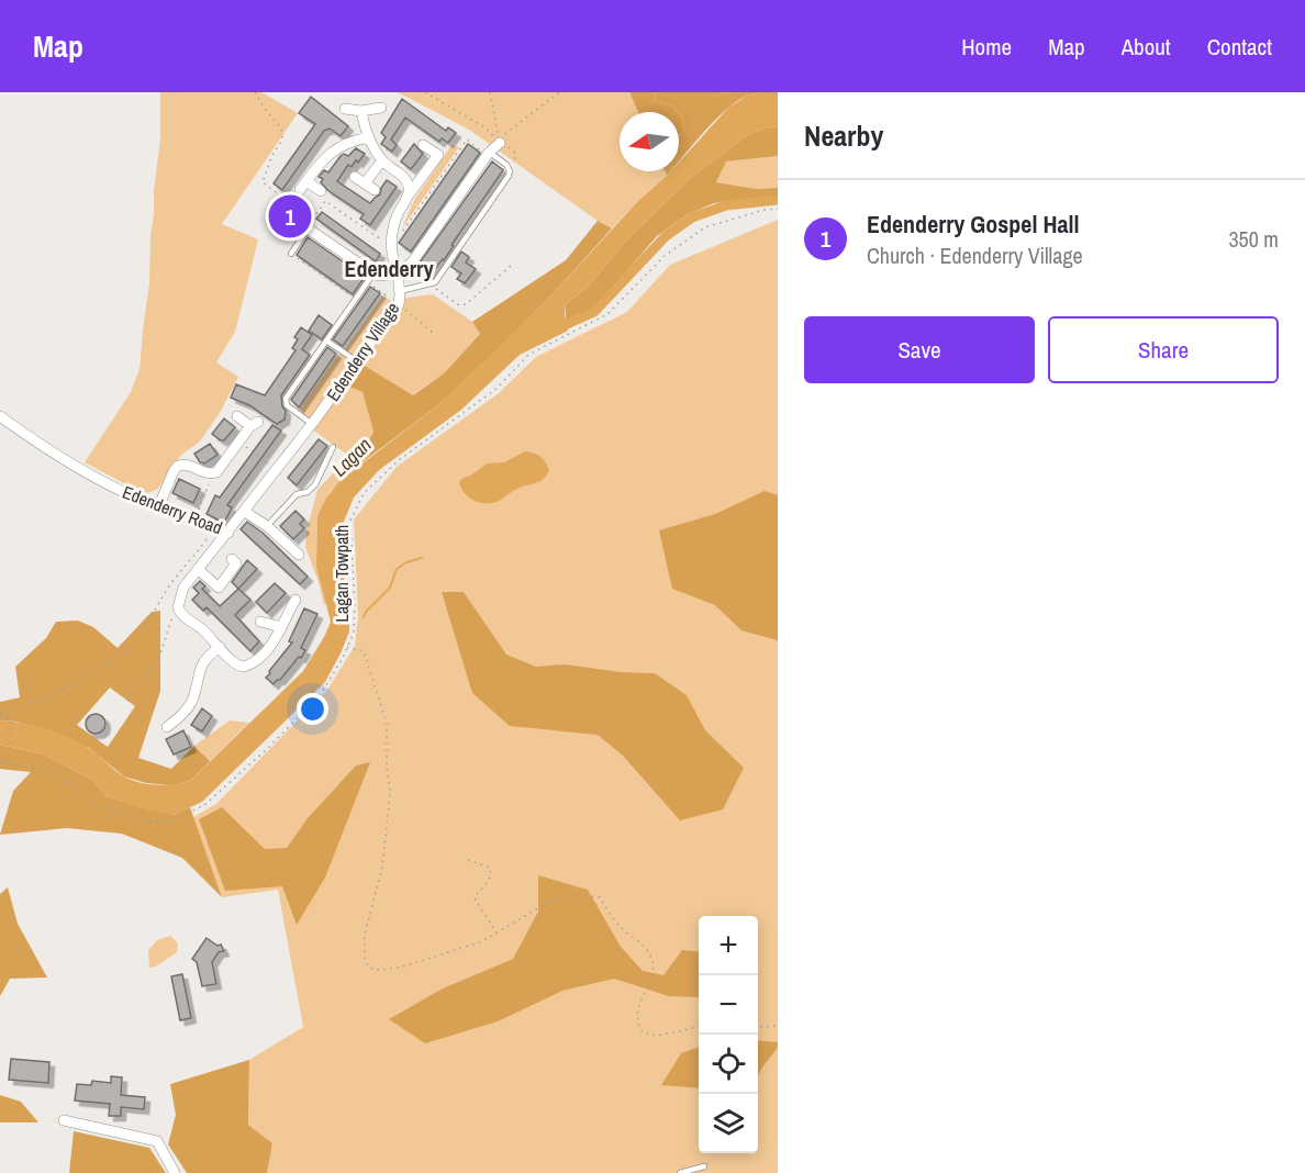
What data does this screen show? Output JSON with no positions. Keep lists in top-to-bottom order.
{
  "streets": {
    "street": ["Edenderry Village", "Edenderry Road"],
    "path": ["Lagan Towpath"]
  },
  "crossings": [
    ["Edenderry Village", "Edenderry Road"]
  ],
  "districts": ["Edenderry"],
  "water": ["Lagan"],
  "north": "left",
  "page": {
    "header": "Map",
    "nav": [
      "Home",
      "Map",
      "About",
      "Contact"
    ],
    "heading": "Nearby",
    "list": [
      {
        "mark": "1",
        "name": "Edenderry Gospel Hall",
        "note": "Church · Edenderry Village",
        "value": "350 m"
      }
    ],
    "pins": "1",
    "buttons": ["Save", "Share"],
    "map_buttons": ["+", "−"]
  }
}
